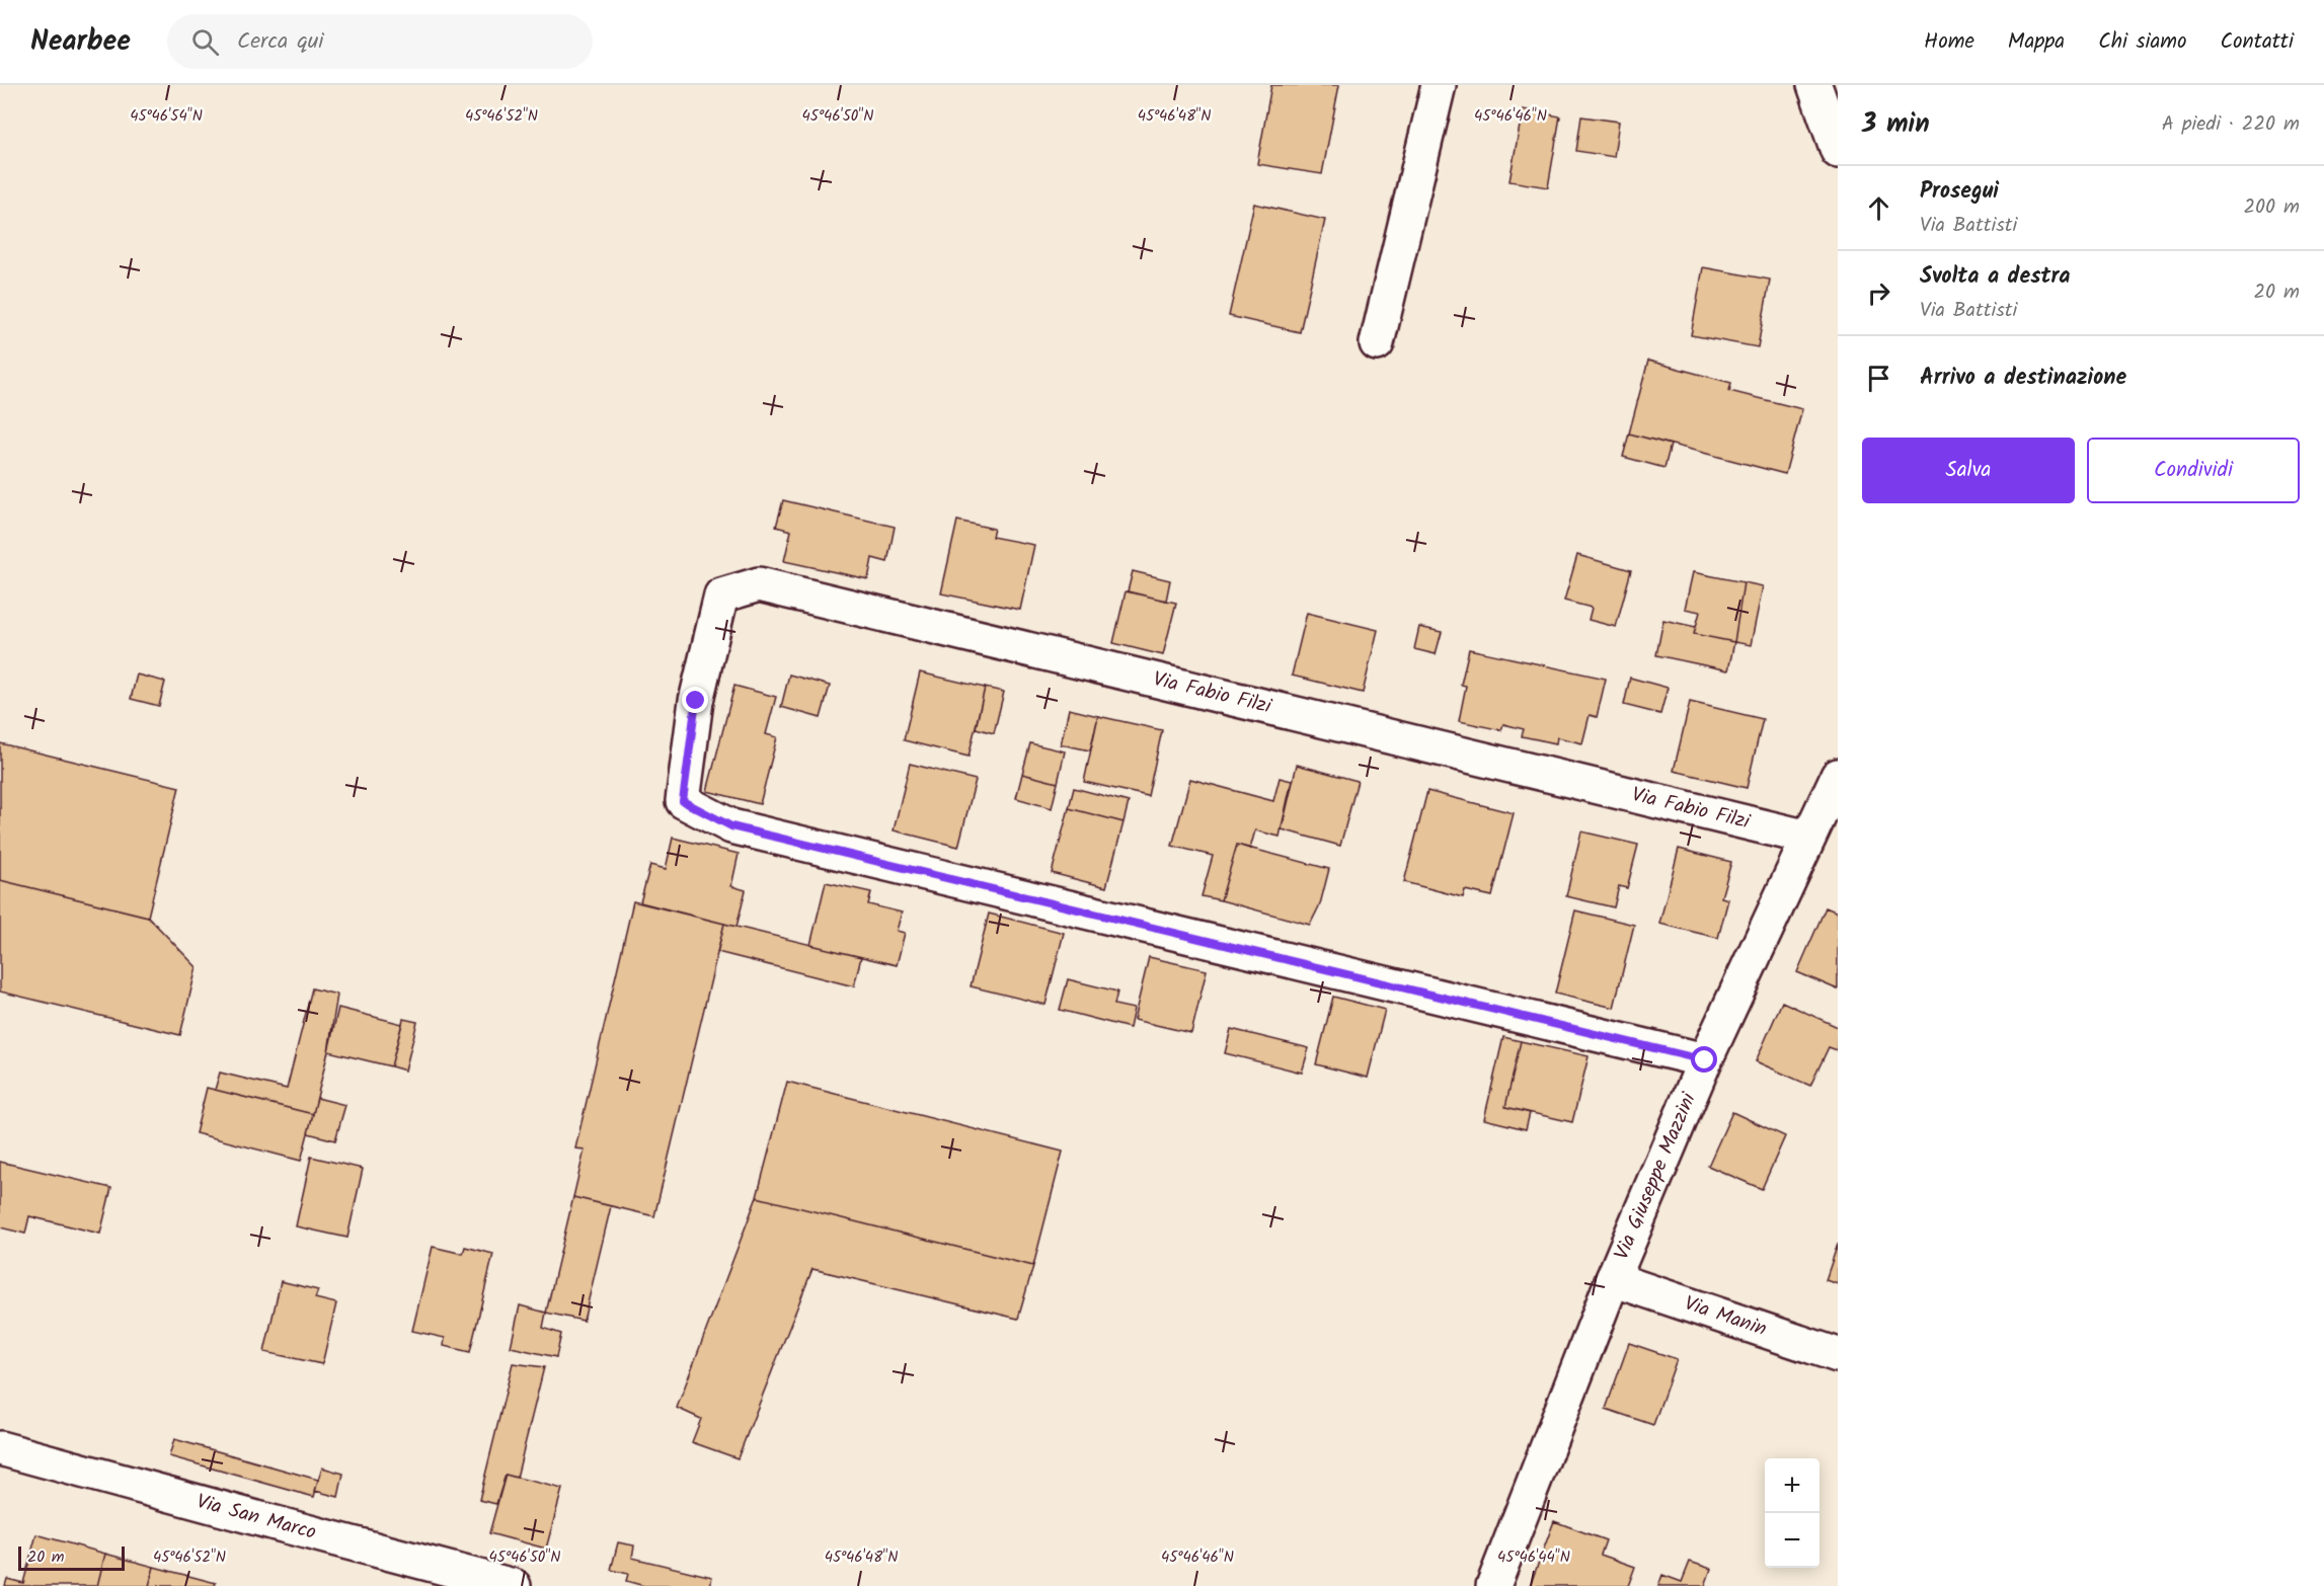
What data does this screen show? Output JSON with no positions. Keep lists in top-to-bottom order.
{
  "streets": {
    "street": [
      "Via Fabio Filzi",
      "Via Giuseppe Mazzini",
      "Via Manin",
      "Via San Marco"
    ]
  },
  "crossings": [
    ["Via Fabio Filzi", "Via Giuseppe Mazzini"],
    ["Via Giuseppe Mazzini", "Via Manin"]
  ],
  "scale_bar": "20 m",
  "page": {
    "header": "Nearbee",
    "search": "Cerca qui",
    "nav": [
      "Home",
      "Mappa",
      "Chi siamo",
      "Contatti"
    ],
    "heading": ["3 min", "A piedi · 220 m"],
    "list": [
      ["Prosegui", "Via Battisti", "200 m"],
      ["Svolta a destra", "Via Battisti", "20 m"],
      "Arrivo a destinazione"
    ],
    "buttons": ["Salva", "Condividi"],
    "map_buttons": ["+", "−"],
    "scale": "20 m"
  },
  "coordinates": [
    "45°46'54\"N",
    "45°46'52\"N",
    "45°46'50\"N",
    "45°46'48\"N",
    "45°46'46\"N",
    "45°46'44\"N"
  ]
}
